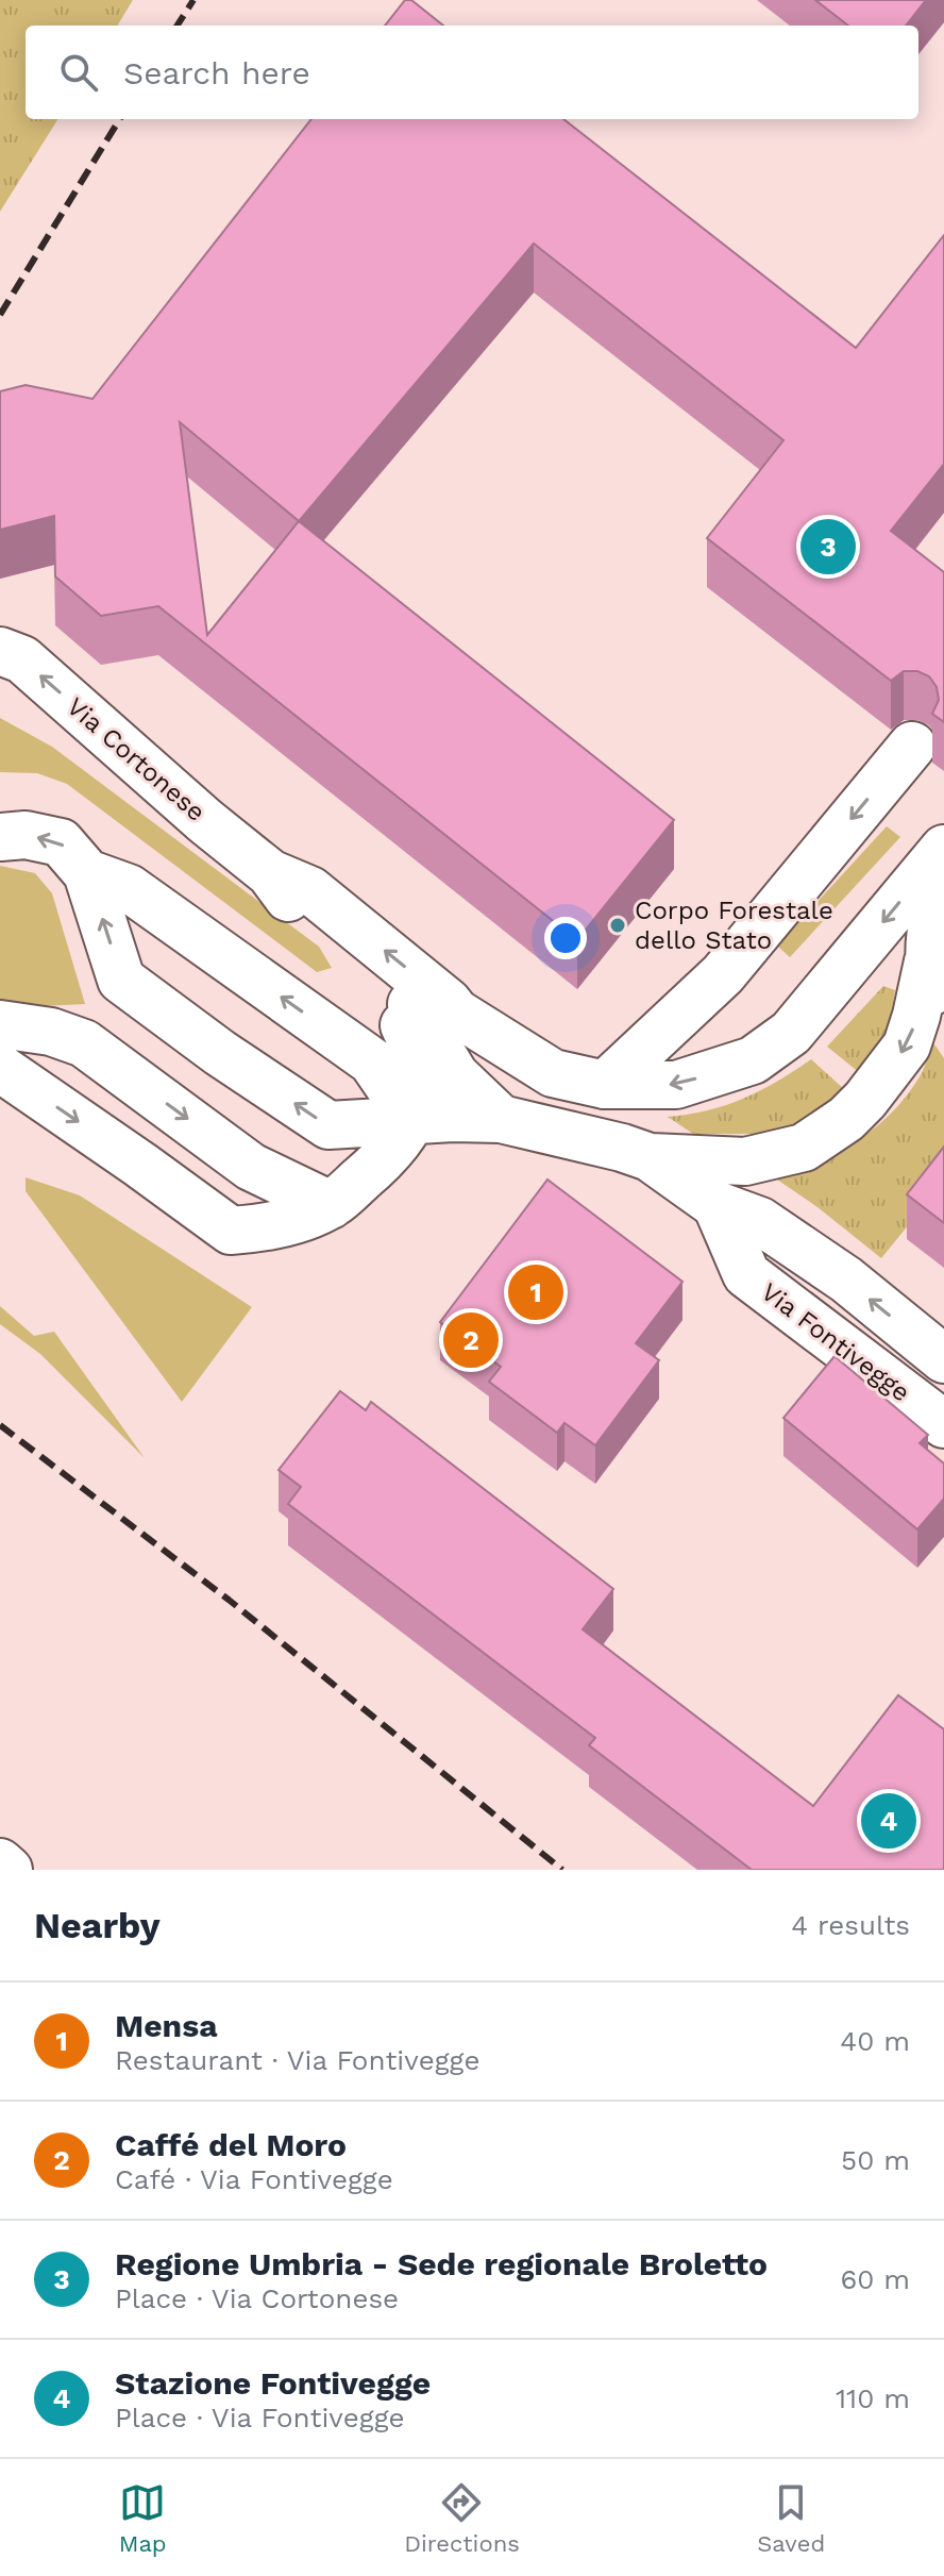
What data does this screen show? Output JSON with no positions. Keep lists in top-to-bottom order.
{
  "streets": {
    "street": ["Via Cortonese", "Via Fontivegge"]
  },
  "places": ["Corpo Forestale dello Stato"],
  "page": {
    "search": "Search here",
    "pins": [
      "3",
      "1",
      "2",
      "4"
    ],
    "heading": ["Nearby", "4 results"],
    "list": [
      {
        "mark": "1",
        "name": "Mensa",
        "note": "Restaurant · Via Fontivegge",
        "value": "40 m"
      },
      {
        "mark": "2",
        "name": "Caffé del Moro",
        "note": "Café · Via Fontivegge",
        "value": "50 m"
      },
      {
        "mark": "3",
        "name": "Regione Umbria - Sede regionale Broletto",
        "note": "Place · Via Cortonese",
        "value": "60 m"
      },
      {
        "mark": "4",
        "name": "Stazione Fontivegge",
        "note": "Place · Via Fontivegge",
        "value": "110 m"
      }
    ],
    "nav": ["Map", "Directions", "Saved"]
  }
}
